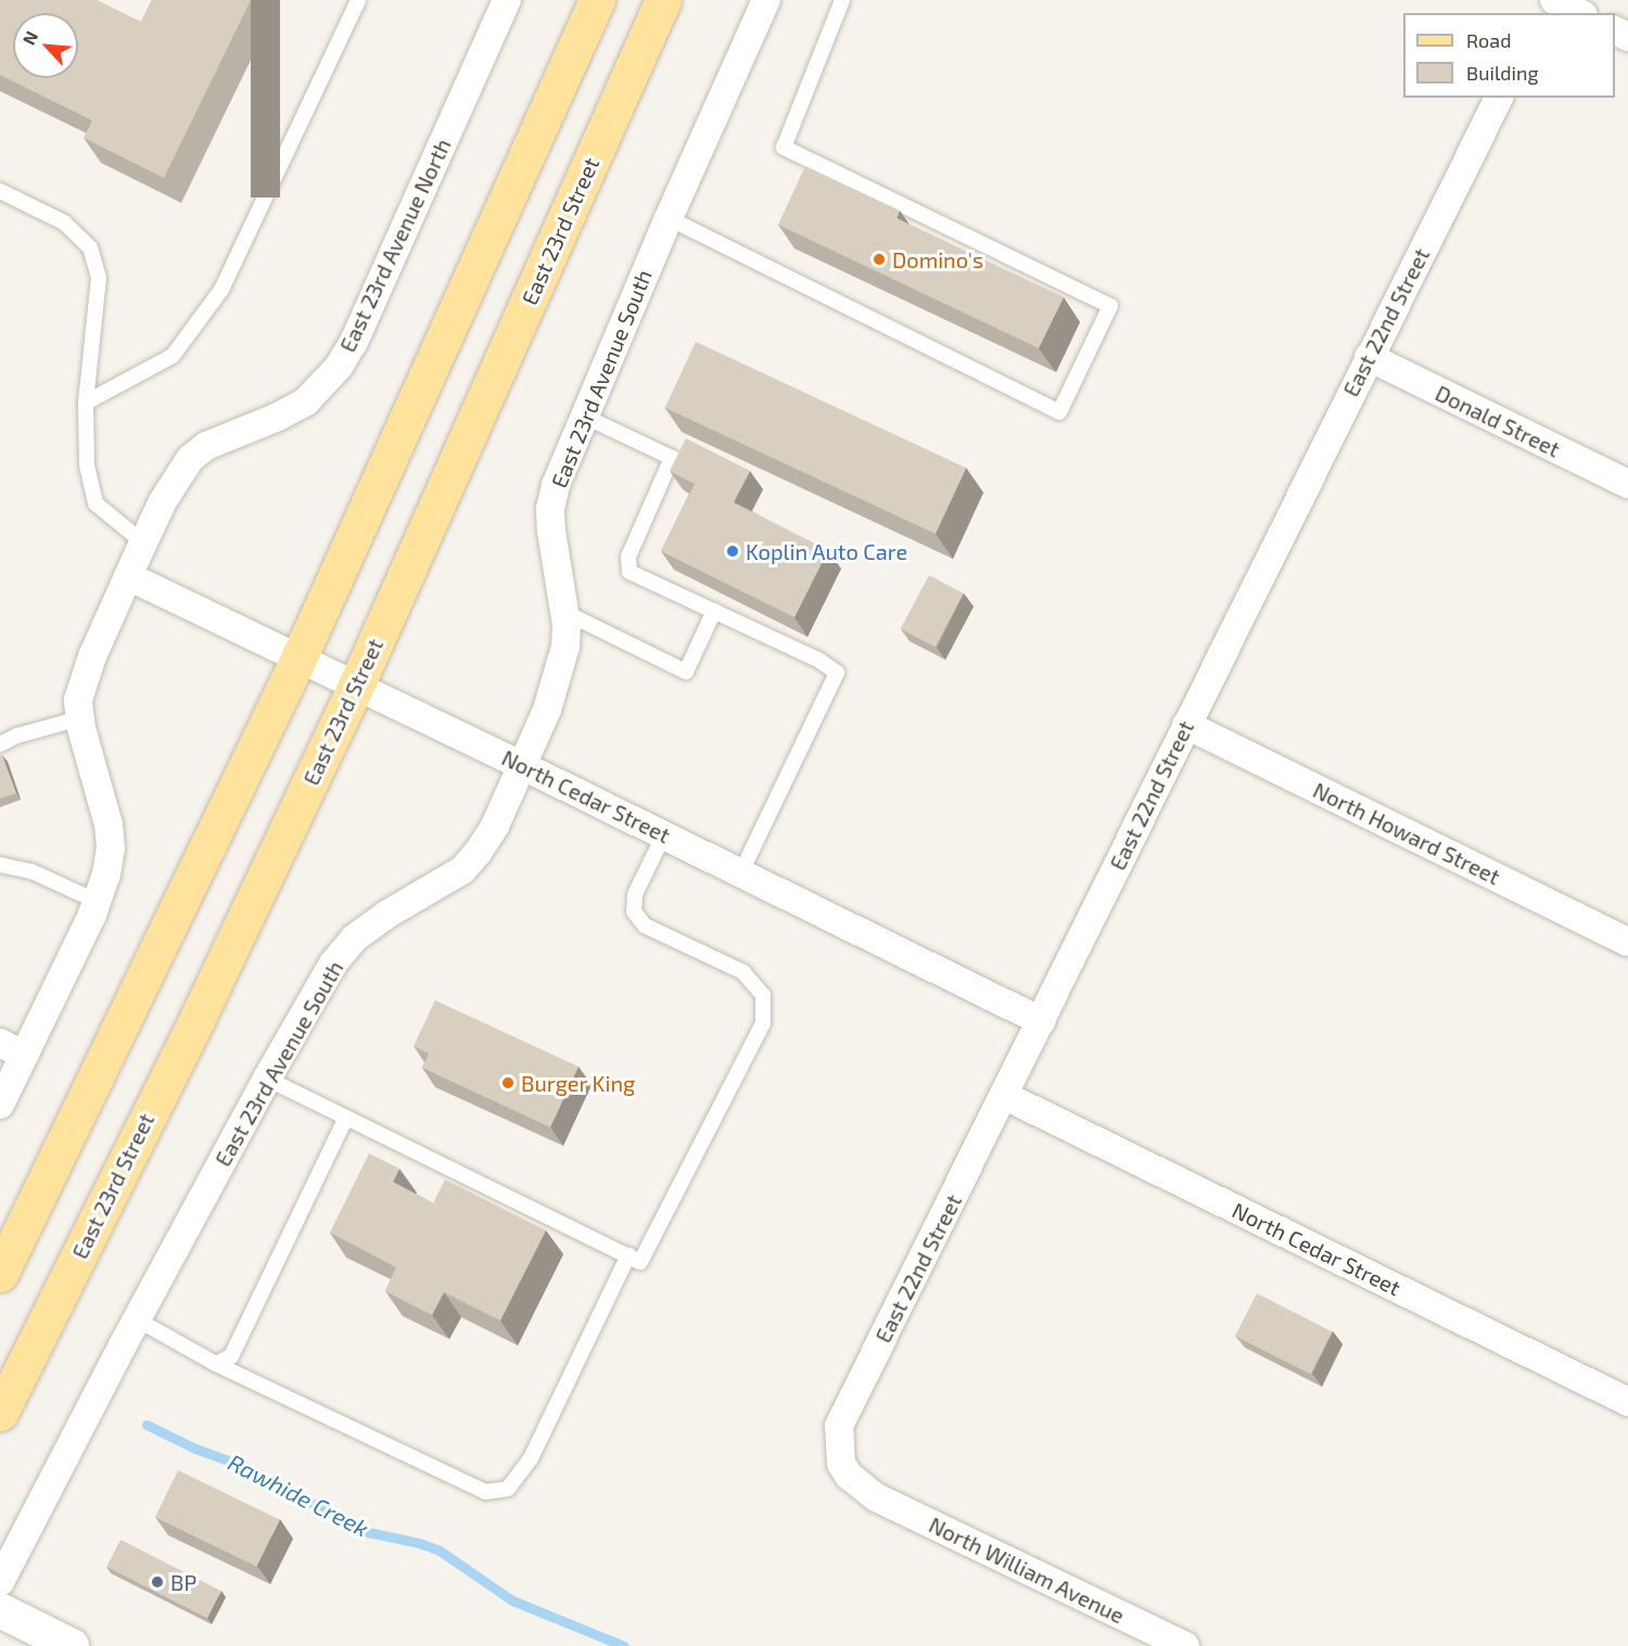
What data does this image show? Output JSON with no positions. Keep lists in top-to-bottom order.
{
  "streets": {
    "main road": ["East 23rd Street"],
    "street": [
      "East 23rd Avenue North",
      "East 22nd Street",
      "East 23rd Avenue South",
      "Donald Street",
      "North Cedar Street",
      "North Howard Street",
      "North William Avenue"
    ]
  },
  "crossings": [
    ["East 23rd Street", "North Cedar Street"],
    ["East 23rd Avenue North", "North Cedar Street"],
    ["East 22nd Street", "Donald Street"],
    ["East 22nd Street", "North Cedar Street"],
    ["East 22nd Street", "North Howard Street"],
    ["East 22nd Street", "North William Avenue"],
    ["East 23rd Avenue South", "North Cedar Street"]
  ],
  "water": ["Rawhide Creek"],
  "places": [
    "Domino's",
    "Koplin Auto Care",
    "Burger King",
    "BP"
  ],
  "legend": ["Road", "Building"],
  "north": "top left"
}
